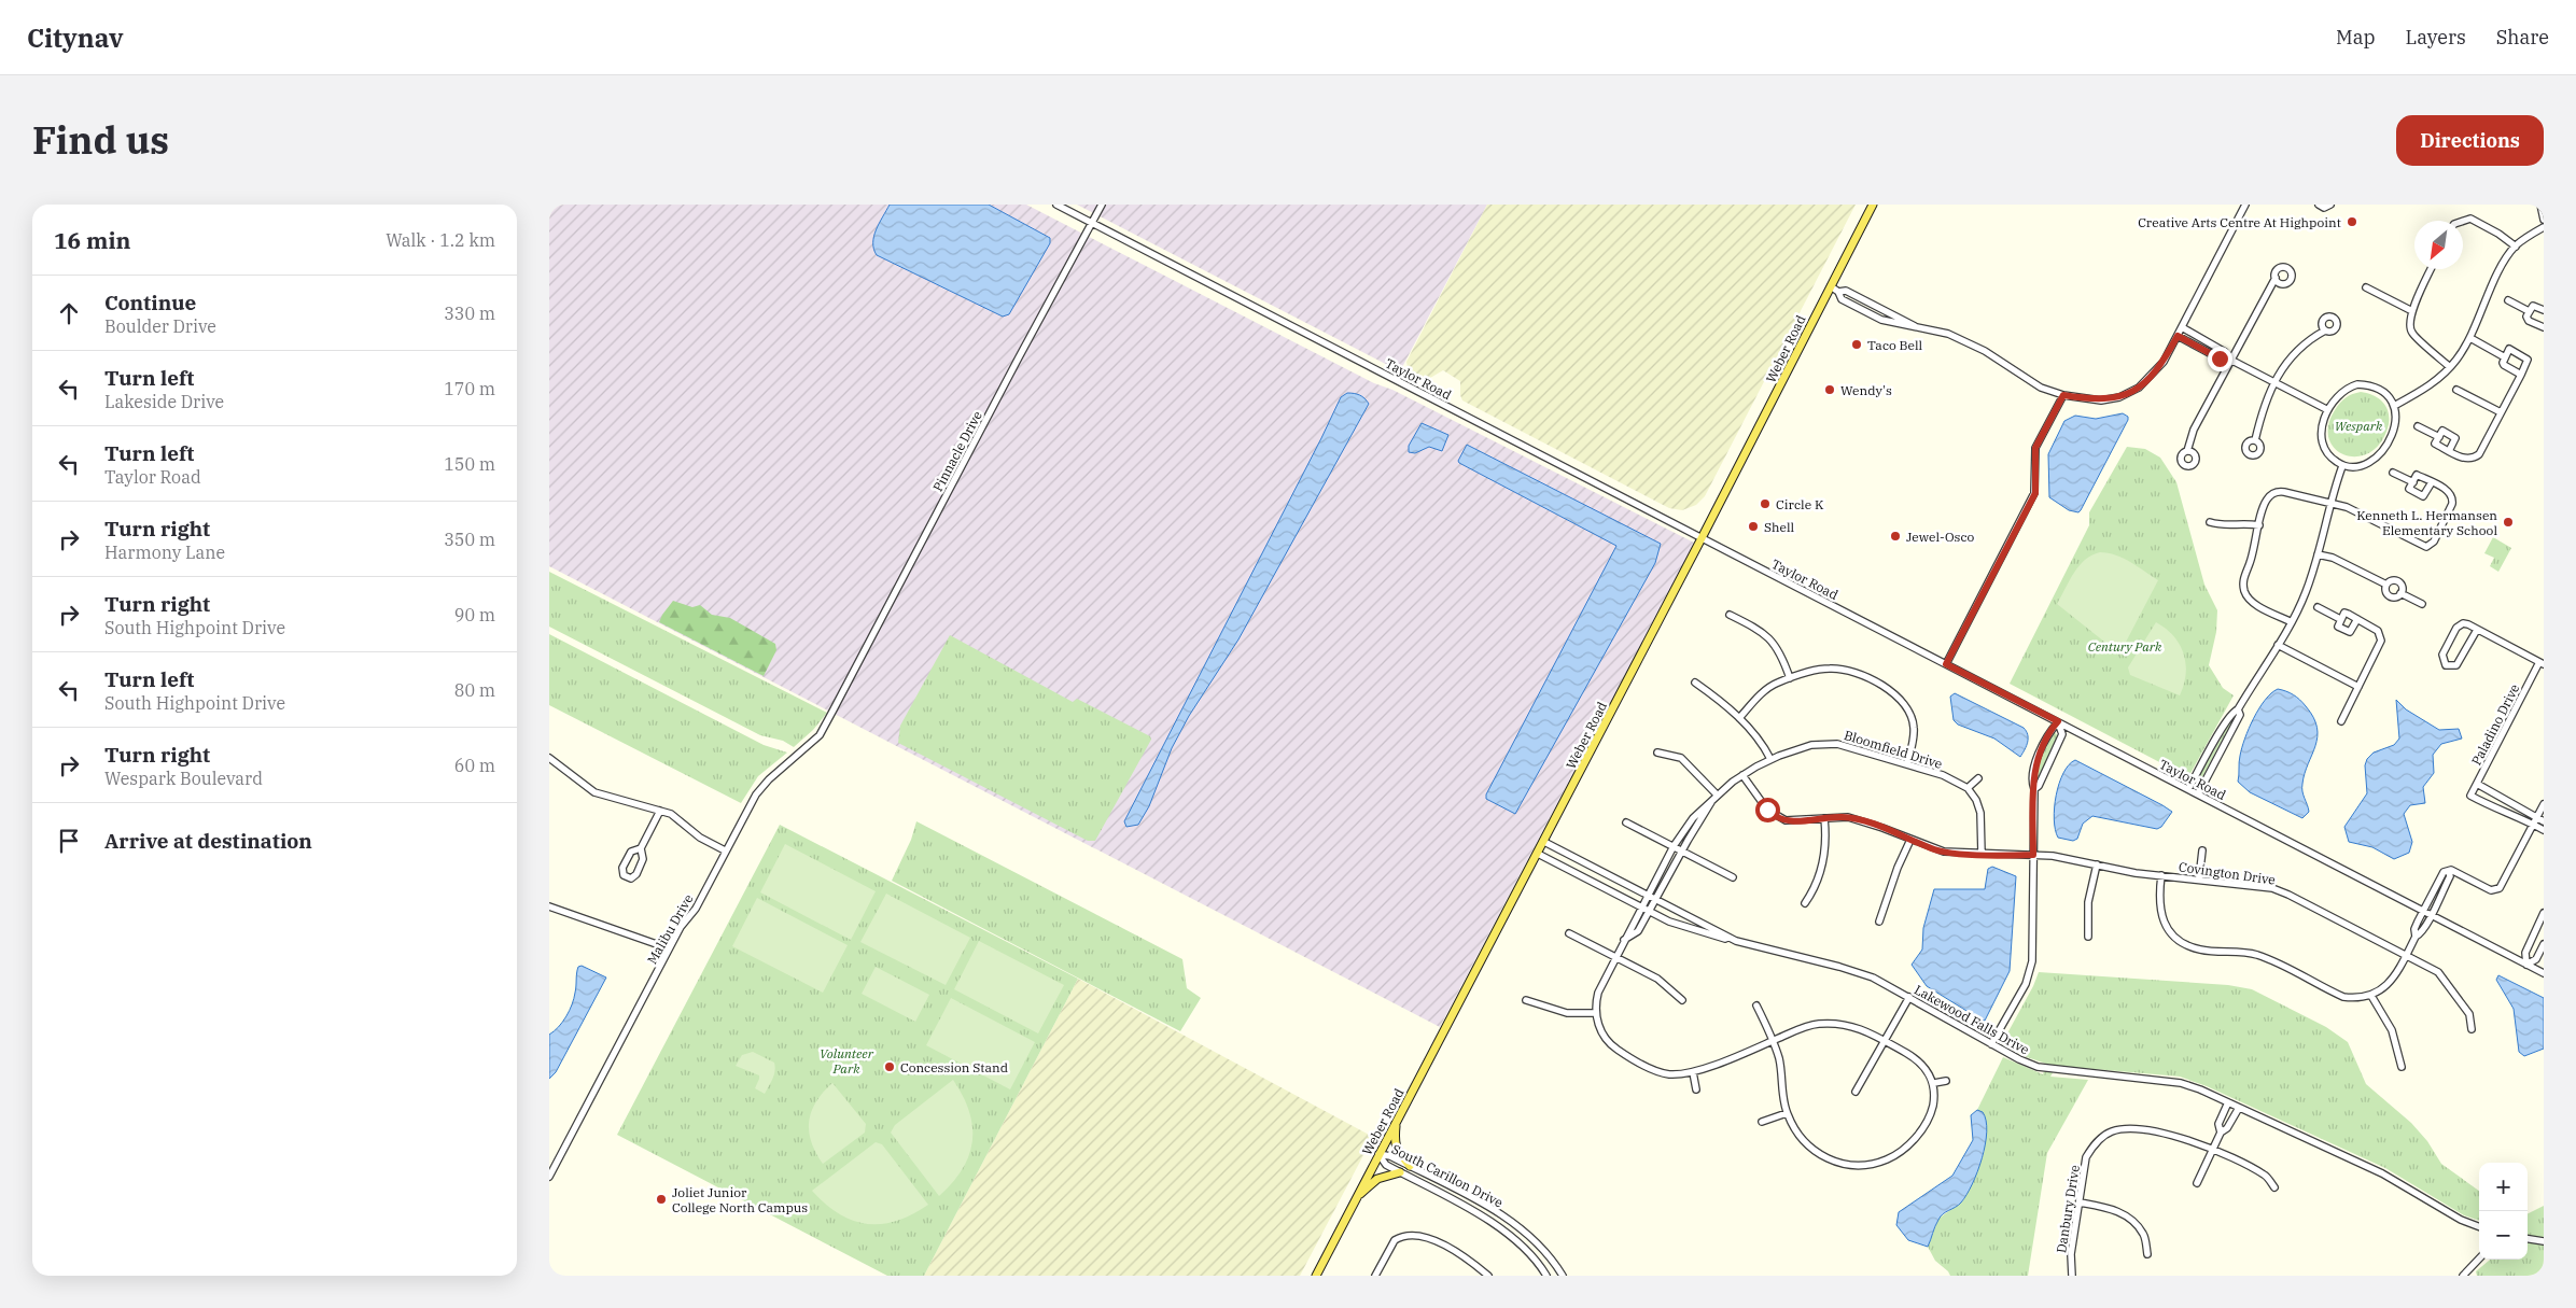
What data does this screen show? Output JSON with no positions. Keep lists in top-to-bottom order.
{
  "streets": {
    "main road": ["Weber Road"],
    "street": [
      "Taylor Road",
      "Pinnacle Drive",
      "Paladino Drive",
      "Bloomfield Drive",
      "Covington Drive",
      "Malibu Drive",
      "Lakewood Falls Drive",
      "South Carillon Drive",
      "Danbury Drive"
    ]
  },
  "crossings": [
    ["Weber Road", "Taylor Road"],
    ["Weber Road", "Lakewood Falls Drive"],
    ["Weber Road", "South Carillon Drive"],
    ["Taylor Road", "Pinnacle Drive"],
    ["Pinnacle Drive", "Malibu Drive"],
    ["Bloomfield Drive", "Covington Drive"],
    ["Bloomfield Drive", "Lakewood Falls Drive"]
  ],
  "parks": ["Wespark", "Century Park", "Volunteer Park"],
  "places": [
    "Creative Arts Centre At Highpoint",
    "Taco Bell",
    "Wendy's",
    "Circle K",
    "Kenneth L. Hermansen Elementary School",
    "Shell",
    "Jewel-Osco",
    "Concession Stand",
    "Joliet Junior College North Campus"
  ],
  "north": "bottom left",
  "page": {
    "header": "Citynav",
    "nav": ["Map", "Layers", "Share"],
    "title": "Find us",
    "buttons": "Directions",
    "heading": ["16 min", "Walk · 1.2 km"],
    "list": [
      ["Continue", "Boulder Drive", "330 m"],
      ["Turn left", "Lakeside Drive", "170 m"],
      ["Turn left", "Taylor Road", "150 m"],
      ["Turn right", "Harmony Lane", "350 m"],
      ["Turn right", "South Highpoint Drive", "90 m"],
      ["Turn left", "South Highpoint Drive", "80 m"],
      ["Turn right", "Wespark Boulevard", "60 m"],
      "Arrive at destination"
    ],
    "map_buttons": ["+", "−"]
  }
}
